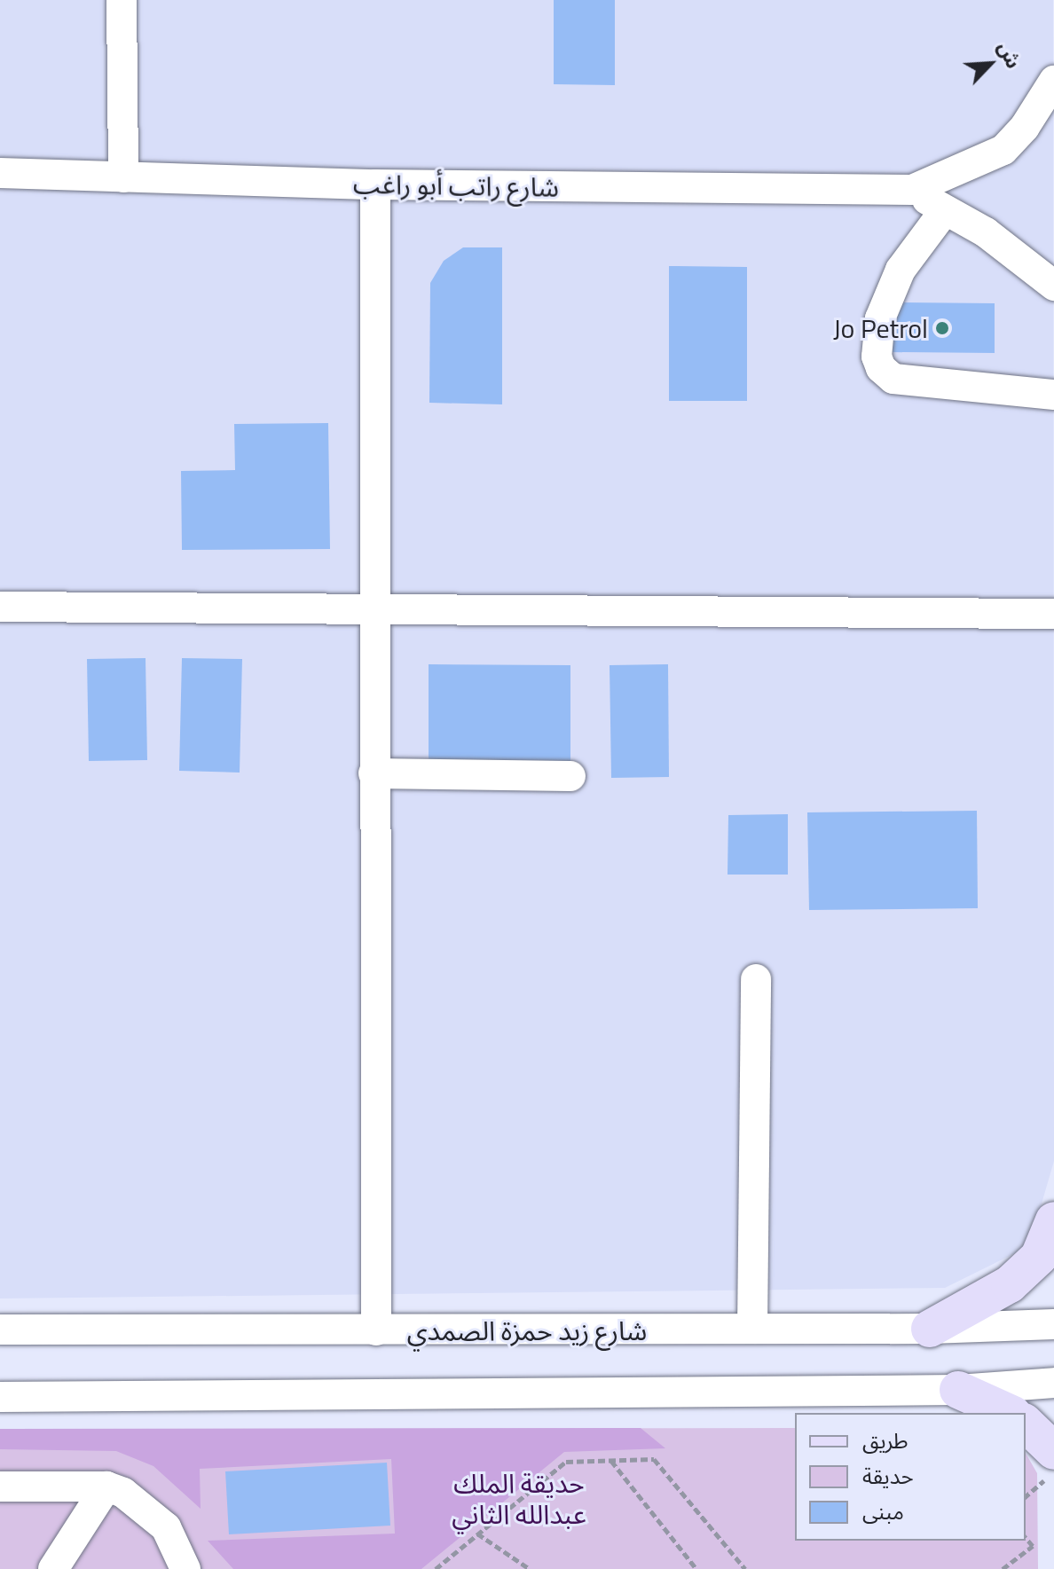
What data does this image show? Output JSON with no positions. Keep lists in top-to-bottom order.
{
  "streets": {
    "street": ["شارع راتب أبو راغب", "شارع زيد حمزة الصمدي"]
  },
  "parks": ["حديقة الملك عبدالله الثاني"],
  "places": ["Jo Petrol"],
  "legend": ["طريق", "حديقة", "مبنى"],
  "north": "top right"
}
